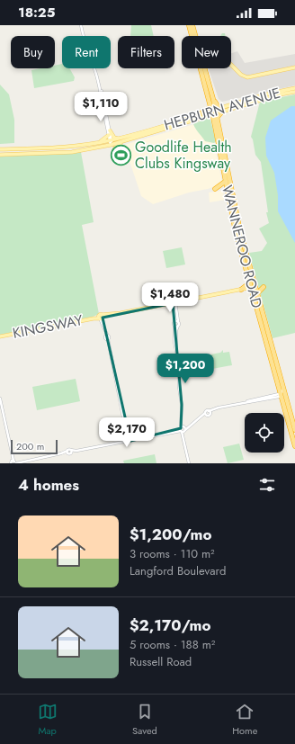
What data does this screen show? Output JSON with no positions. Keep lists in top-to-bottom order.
{
  "streets": {
    "highway": ["WANNEROO ROAD"],
    "main road": ["HEPBURN AVENUE", "KINGSWAY"]
  },
  "crossings": [
    ["HEPBURN AVENUE", "WANNEROO ROAD"],
    ["WANNEROO ROAD", "KINGSWAY"]
  ],
  "places": {
    "sports": ["Goodlife Health Clubs Kingsway"]
  },
  "scale_bar": "200 m",
  "page": {
    "status": "18:25",
    "chip": [
      "Buy",
      "Rent",
      "Filters",
      "New"
    ],
    "price": [
      "$1,110",
      "$1,480",
      "$1,200",
      "$2,170"
    ],
    "scale": "200 m",
    "heading": "4 homes",
    "list": [
      {
        "name": "$1,200/mo",
        "note": "3 rooms · 110 m² · Langford Boulevard"
      },
      {
        "name": "$2,170/mo",
        "note": "5 rooms · 188 m² · Russell Road"
      }
    ],
    "tabs": ["Map", "Saved", "Home"]
  }
}
